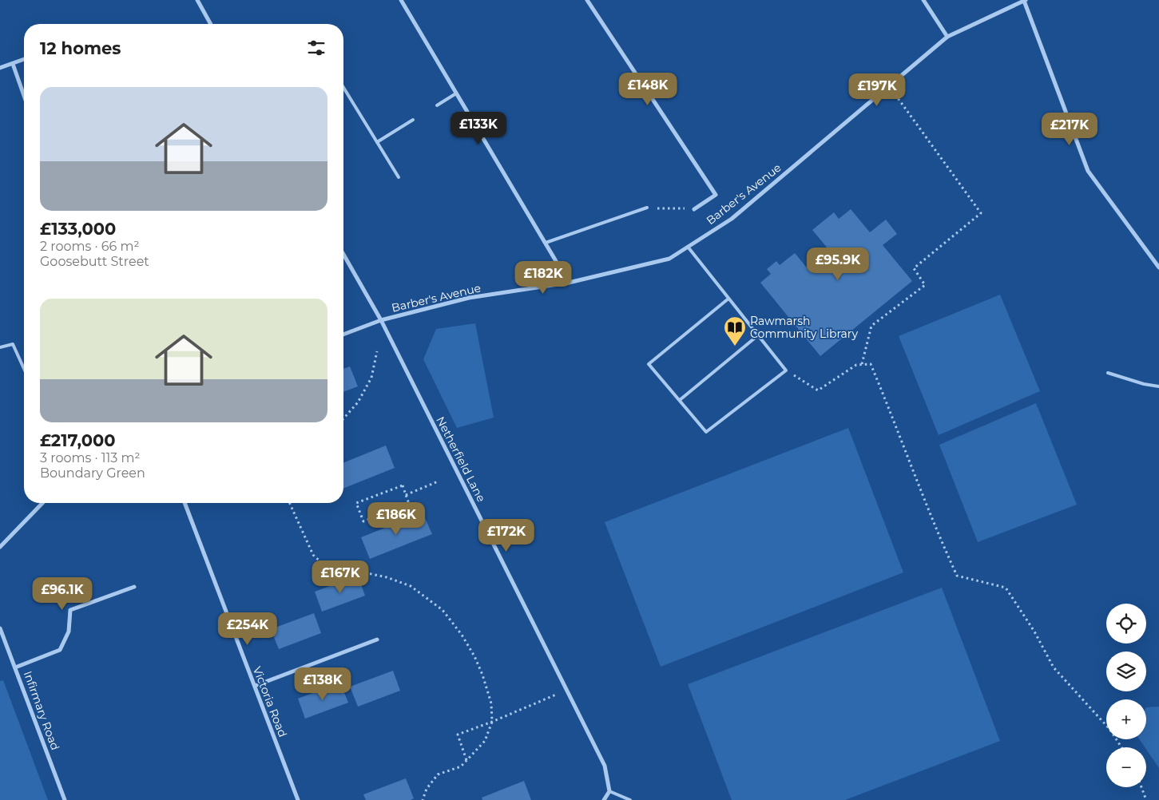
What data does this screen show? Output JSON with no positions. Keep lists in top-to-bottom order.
{
  "streets": {
    "street": [
      "Barber's Avenue",
      "Netherfield Lane",
      "Victoria Road",
      "Infirmary Road"
    ]
  },
  "crossings": [
    ["Barber's Avenue", "Netherfield Lane"]
  ],
  "places": {
    "library": ["Rawmarsh Community Library"]
  },
  "page": {
    "heading": "12 homes",
    "list": [
      {
        "name": "£133,000",
        "note": "2 rooms · 66 m² · Goosebutt Street"
      },
      {
        "name": "£217,000",
        "note": "3 rooms · 113 m² · Boundary Green"
      }
    ],
    "price": [
      "£148K",
      "£197K",
      "£133K",
      "£217K",
      "£95.9K",
      "£182K",
      "£186K",
      "£172K",
      "£167K",
      "£96.1K",
      "£254K",
      "£138K"
    ],
    "map_buttons": ["+", "−"]
  }
}
